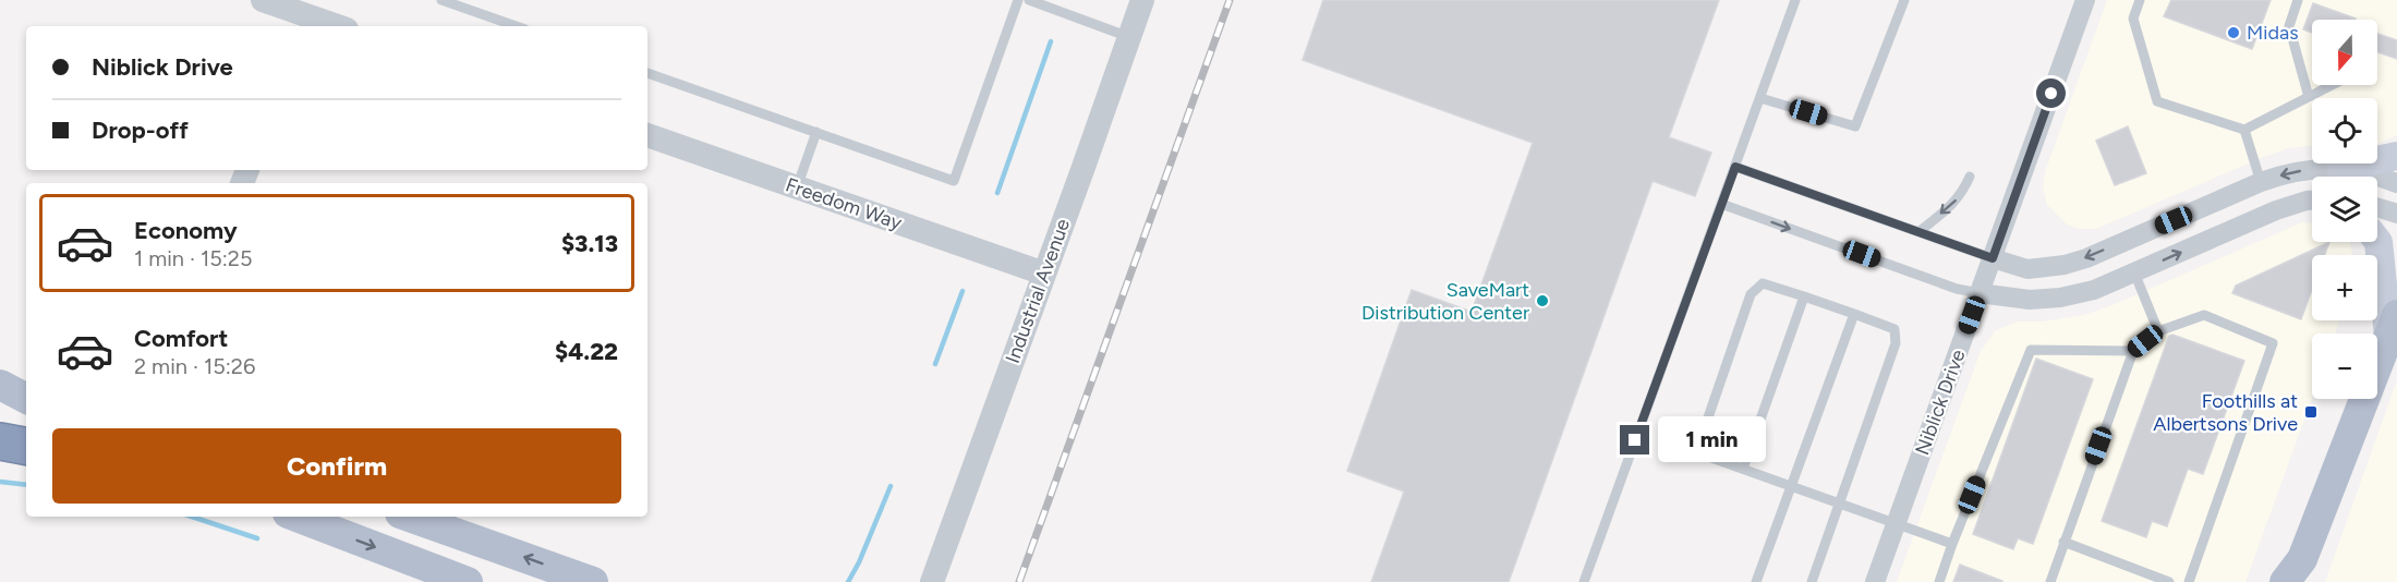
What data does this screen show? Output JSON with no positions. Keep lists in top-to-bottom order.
{
  "streets": {
    "street": ["Freedom Way", "Industrial Avenue", "Niblick Drive"]
  },
  "crossings": [
    ["Freedom Way", "Industrial Avenue"]
  ],
  "places": {
    "other": ["Midas", "SaveMart Distribution Center"],
    "transit": ["Foothills at Albertsons Drive"]
  },
  "north": "bottom",
  "page": {
    "map_buttons": ["+", "−"],
    "banner": ["Niblick Drive", "Drop-off"],
    "list": [
      {
        "name": "Economy",
        "note": "1 min · 15:25",
        "value": "$3.13"
      },
      {
        "name": "Comfort",
        "note": "2 min · 15:26",
        "value": "$4.22"
      }
    ],
    "buttons": "Confirm",
    "bubble": "1 min"
  }
}
